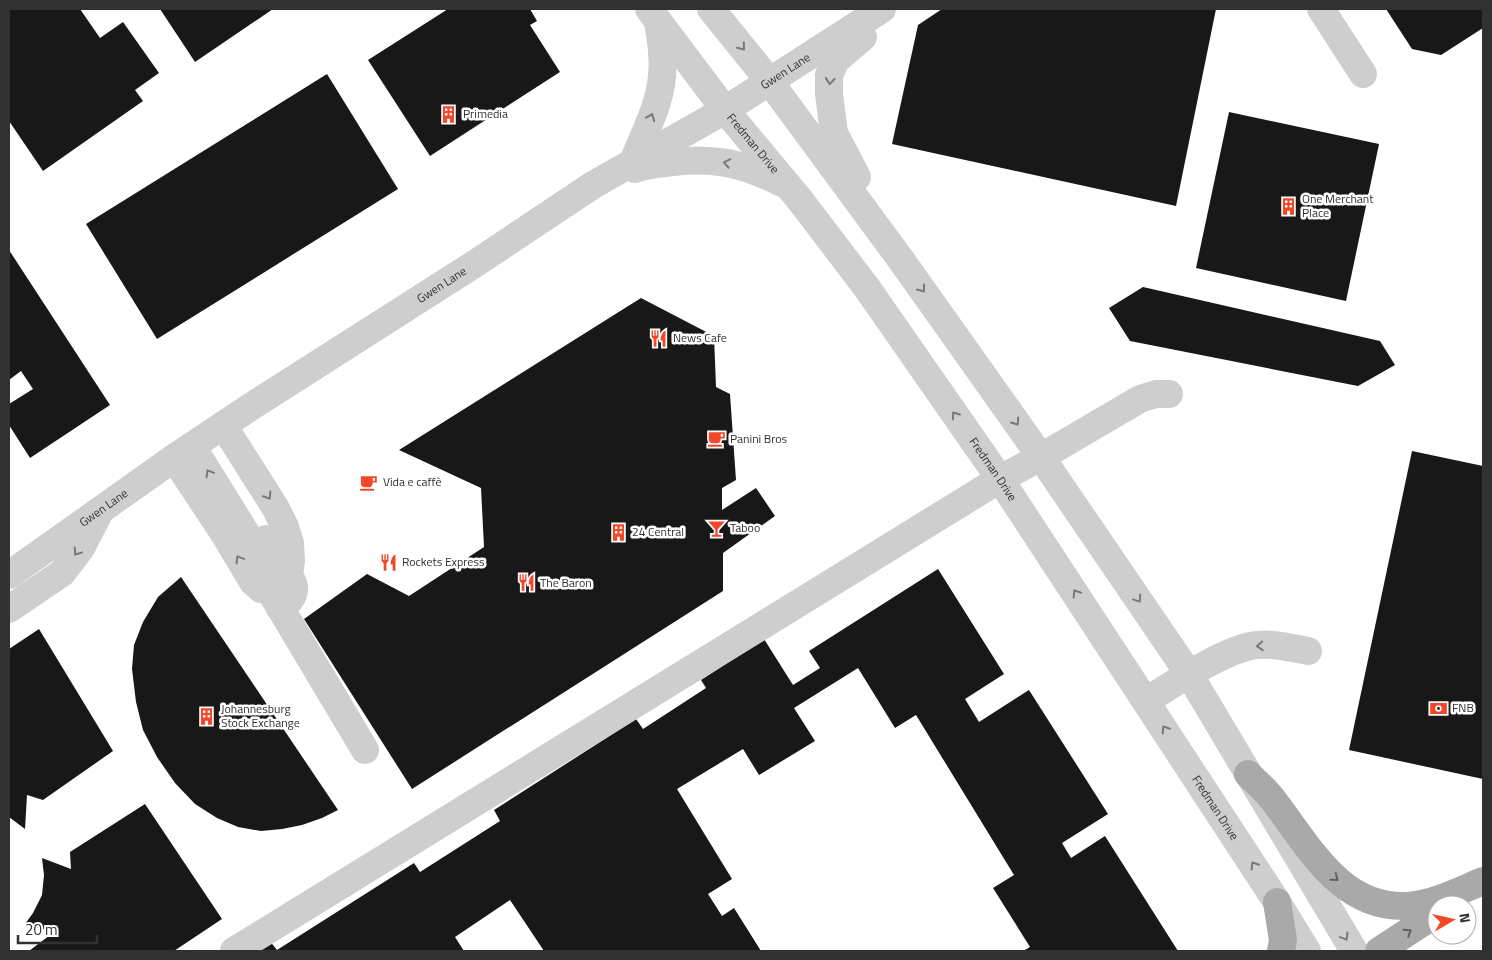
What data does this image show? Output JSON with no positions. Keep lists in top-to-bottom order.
{
  "streets": {
    "street": ["Gwen Lane", "Fredman Drive"]
  },
  "crossings": [
    ["Gwen Lane", "Fredman Drive"]
  ],
  "places": {
    "building": [
      "Primedia",
      "One Merchant Place",
      "24 Central",
      "Johannesburg Stock Exchange"
    ],
    "restaurant": ["News Cafe", "Rockets Express", "The Baron"],
    "cafe": ["Panini Bros", "Vida e caffè"],
    "bar": ["Taboo"],
    "bank": ["FNB"]
  },
  "scale_bar": "20 m",
  "north": "right"
}
